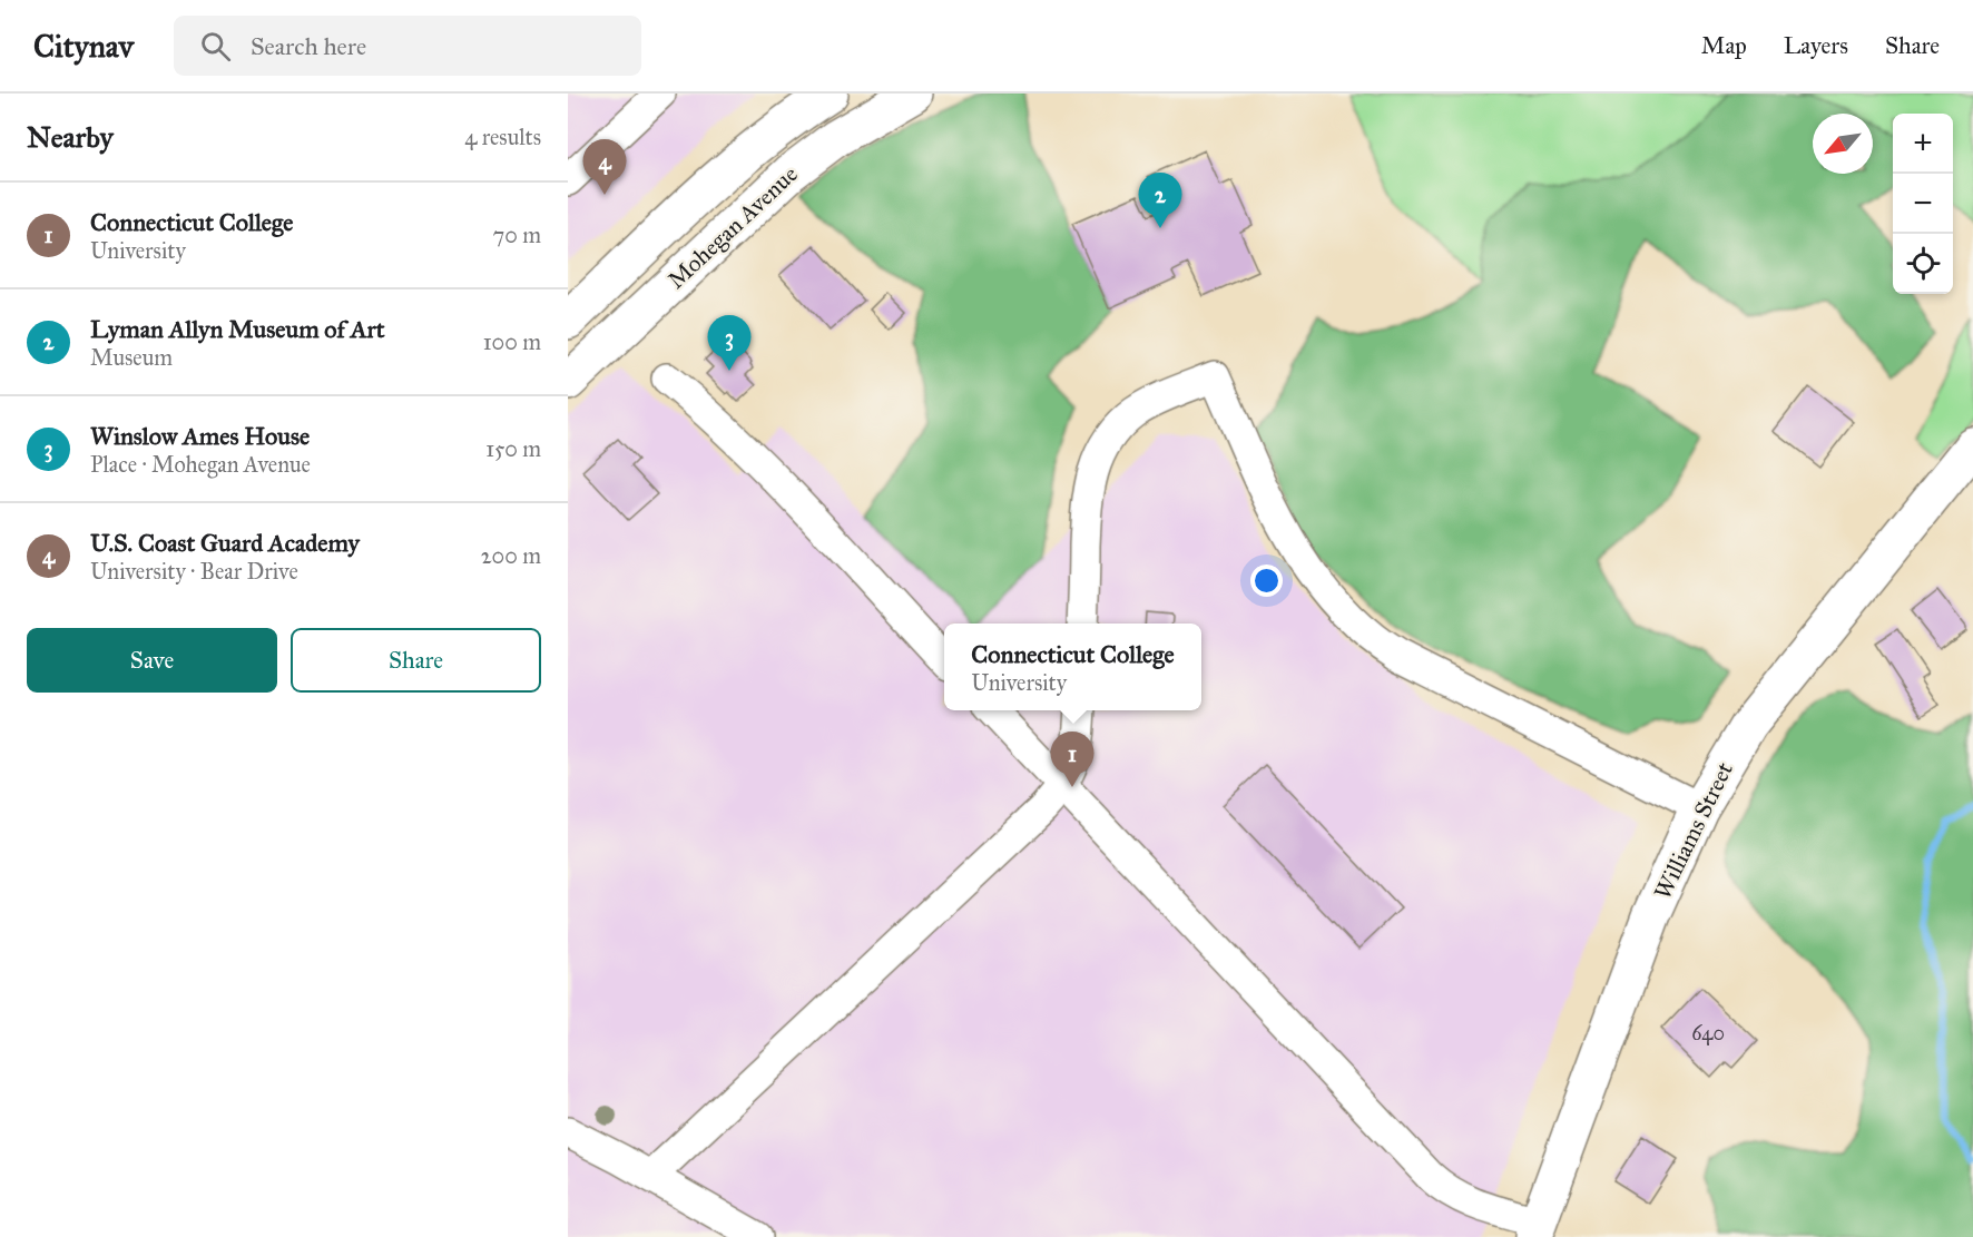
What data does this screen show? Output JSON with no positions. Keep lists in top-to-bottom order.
{
  "streets": {
    "main road": ["Mohegan Avenue", "Williams Street"]
  },
  "house_numbers": ["640"],
  "north": "bottom left",
  "page": {
    "header": "Citynav",
    "search": "Search here",
    "nav": ["Map", "Layers", "Share"],
    "heading": ["Nearby", "4 results"],
    "map_buttons": ["+", "−"],
    "pins": [
      "4",
      "2",
      "3",
      "1"
    ],
    "list": [
      {
        "mark": "1",
        "name": "Connecticut College",
        "note": "University",
        "value": "70 m"
      },
      {
        "mark": "2",
        "name": "Lyman Allyn Museum of Art",
        "note": "Museum",
        "value": "100 m"
      },
      {
        "mark": "3",
        "name": "Winslow Ames House",
        "note": "Place · Mohegan Avenue",
        "value": "150 m"
      },
      {
        "mark": "4",
        "name": "U.S. Coast Guard Academy",
        "note": "University · Bear Drive",
        "value": "200 m"
      }
    ],
    "buttons": ["Save", "Share"],
    "popup": ["Connecticut College", "University"]
  }
}
